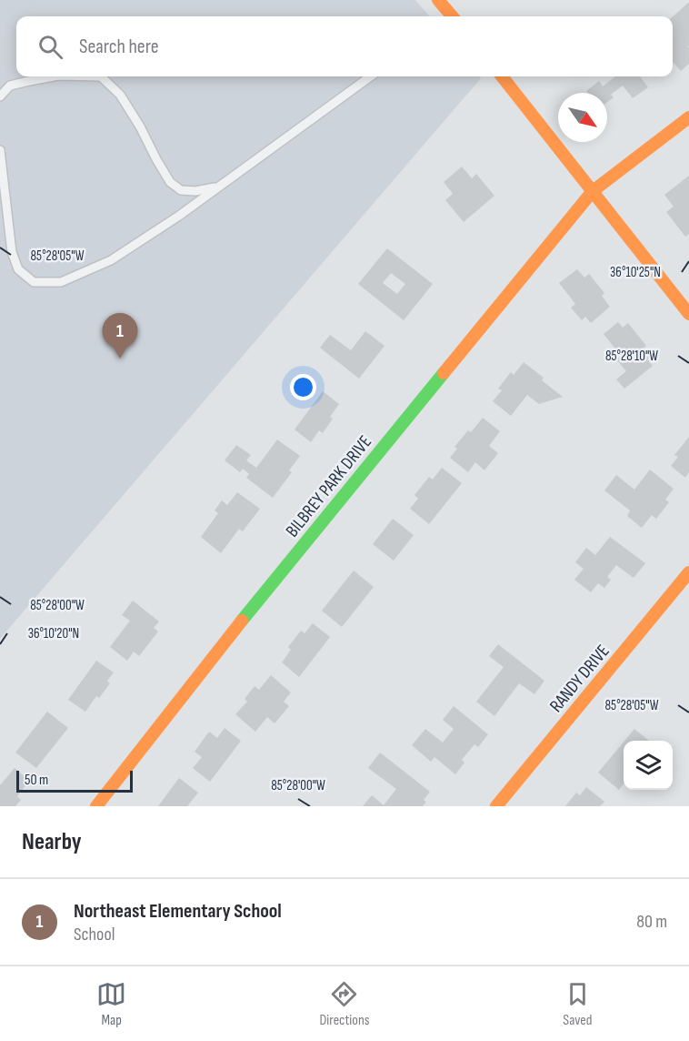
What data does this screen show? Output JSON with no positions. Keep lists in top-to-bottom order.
{
  "streets": {
    "street": ["BILBREY PARK DRIVE", "RANDY DRIVE"]
  },
  "scale_bar": "50 m",
  "north": "bottom right",
  "page": {
    "search": "Search here",
    "pins": "1",
    "scale": "50 m",
    "heading": "Nearby",
    "list": [
      {
        "mark": "1",
        "name": "Northeast Elementary School",
        "note": "School",
        "value": "80 m"
      }
    ],
    "nav": ["Map", "Directions", "Saved"]
  },
  "coordinates": [
    "85°28'05\"W",
    "36°10'25\"N",
    "85°28'10\"W",
    "85°28'00\"W",
    "36°10'20\"N"
  ]
}
